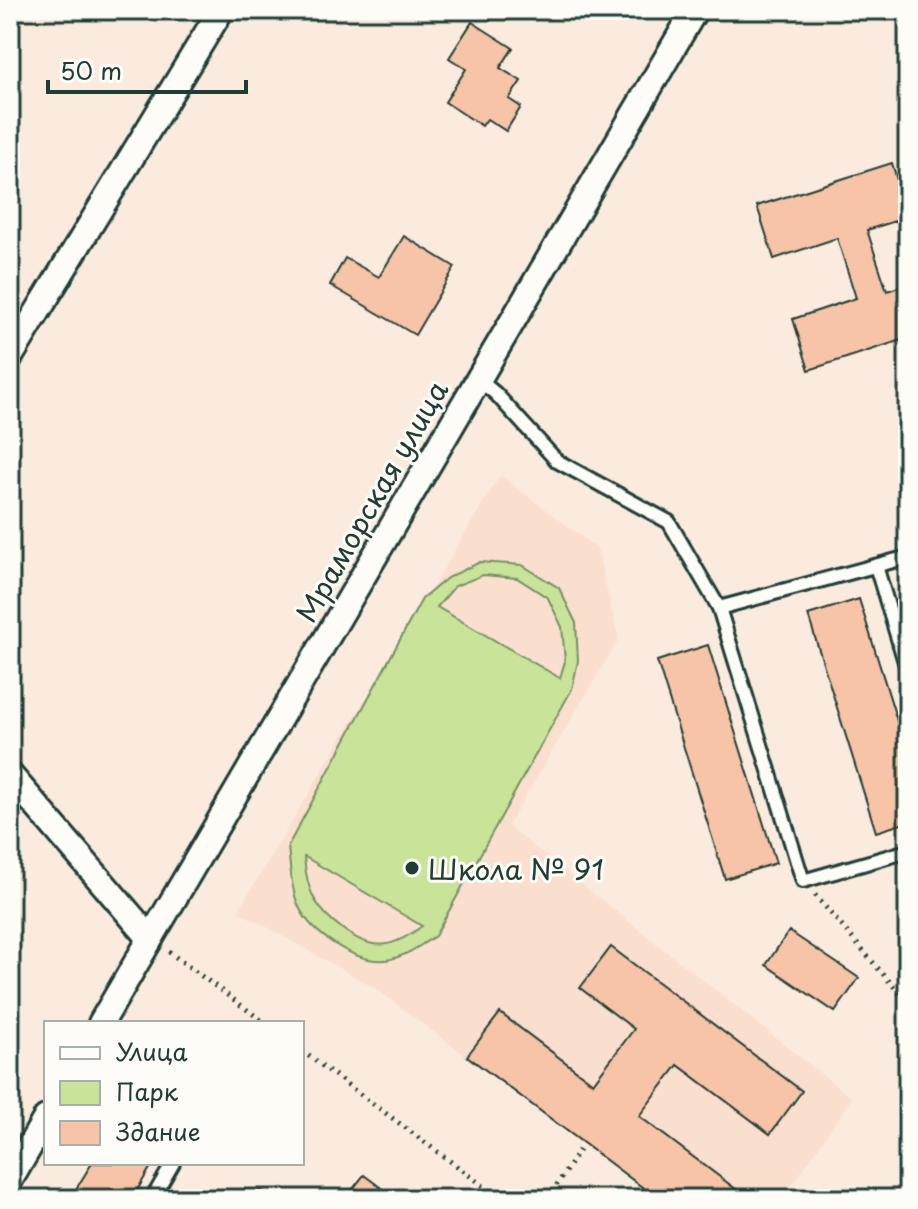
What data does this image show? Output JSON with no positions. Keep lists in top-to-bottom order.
{
  "streets": {
    "street": ["Мраморская улица"]
  },
  "places": ["Школа № 91"],
  "legend": ["Улица", "Парк", "Здание"],
  "scale_bar": "50 m"
}
